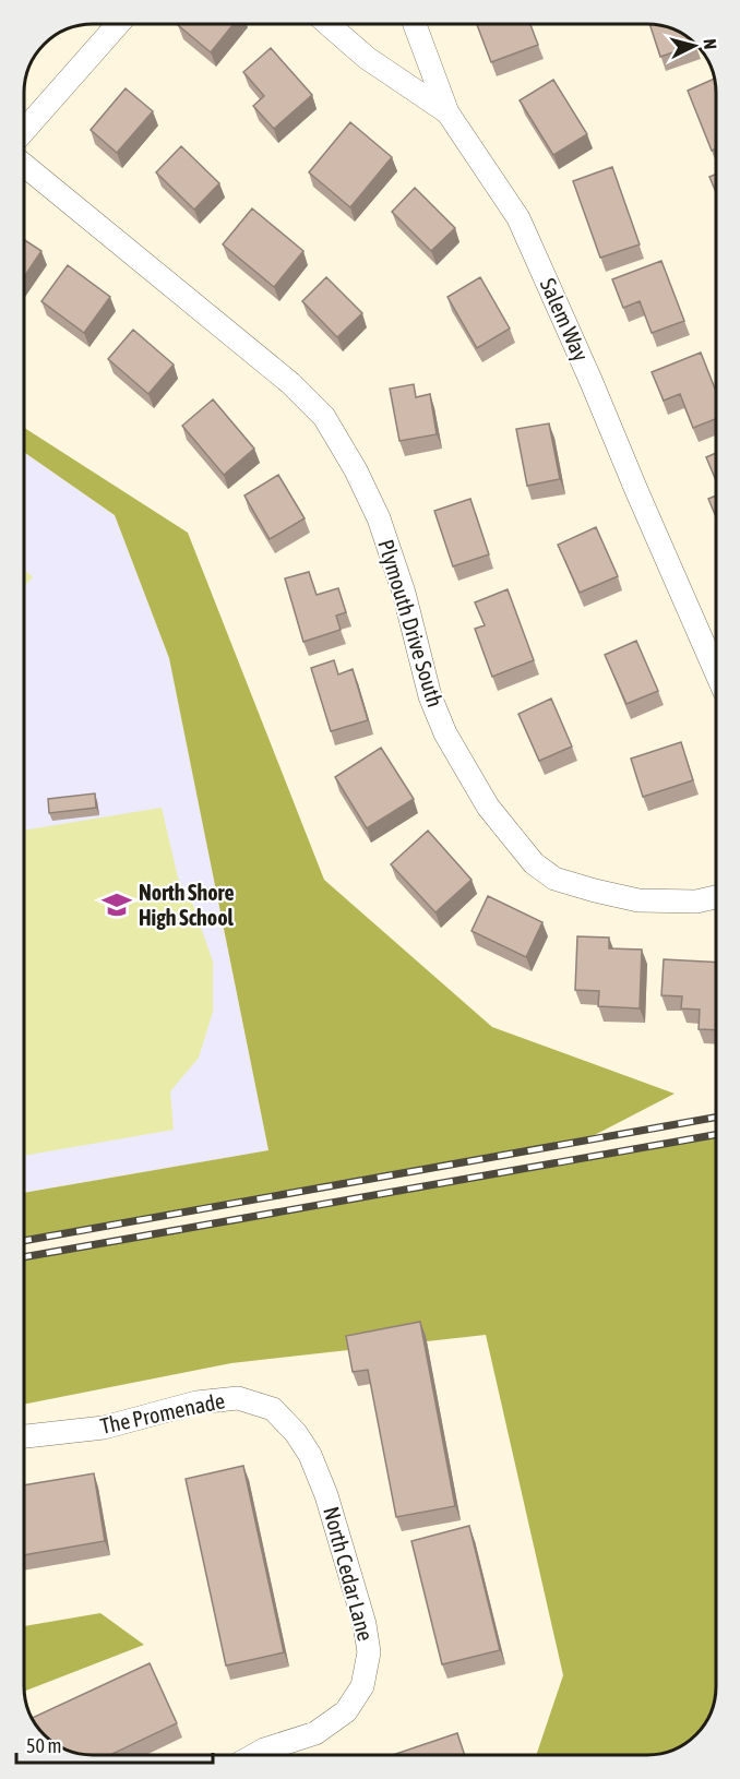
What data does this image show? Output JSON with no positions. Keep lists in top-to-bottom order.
{
  "streets": {
    "street": [
      "Salem Way",
      "Plymouth Drive South",
      "The Promenade",
      "North Cedar Lane"
    ]
  },
  "crossings": [
    ["The Promenade", "North Cedar Lane"]
  ],
  "places": {
    "school or university": ["North Shore High School"]
  },
  "scale_bar": "50 m",
  "north": "right"
}
